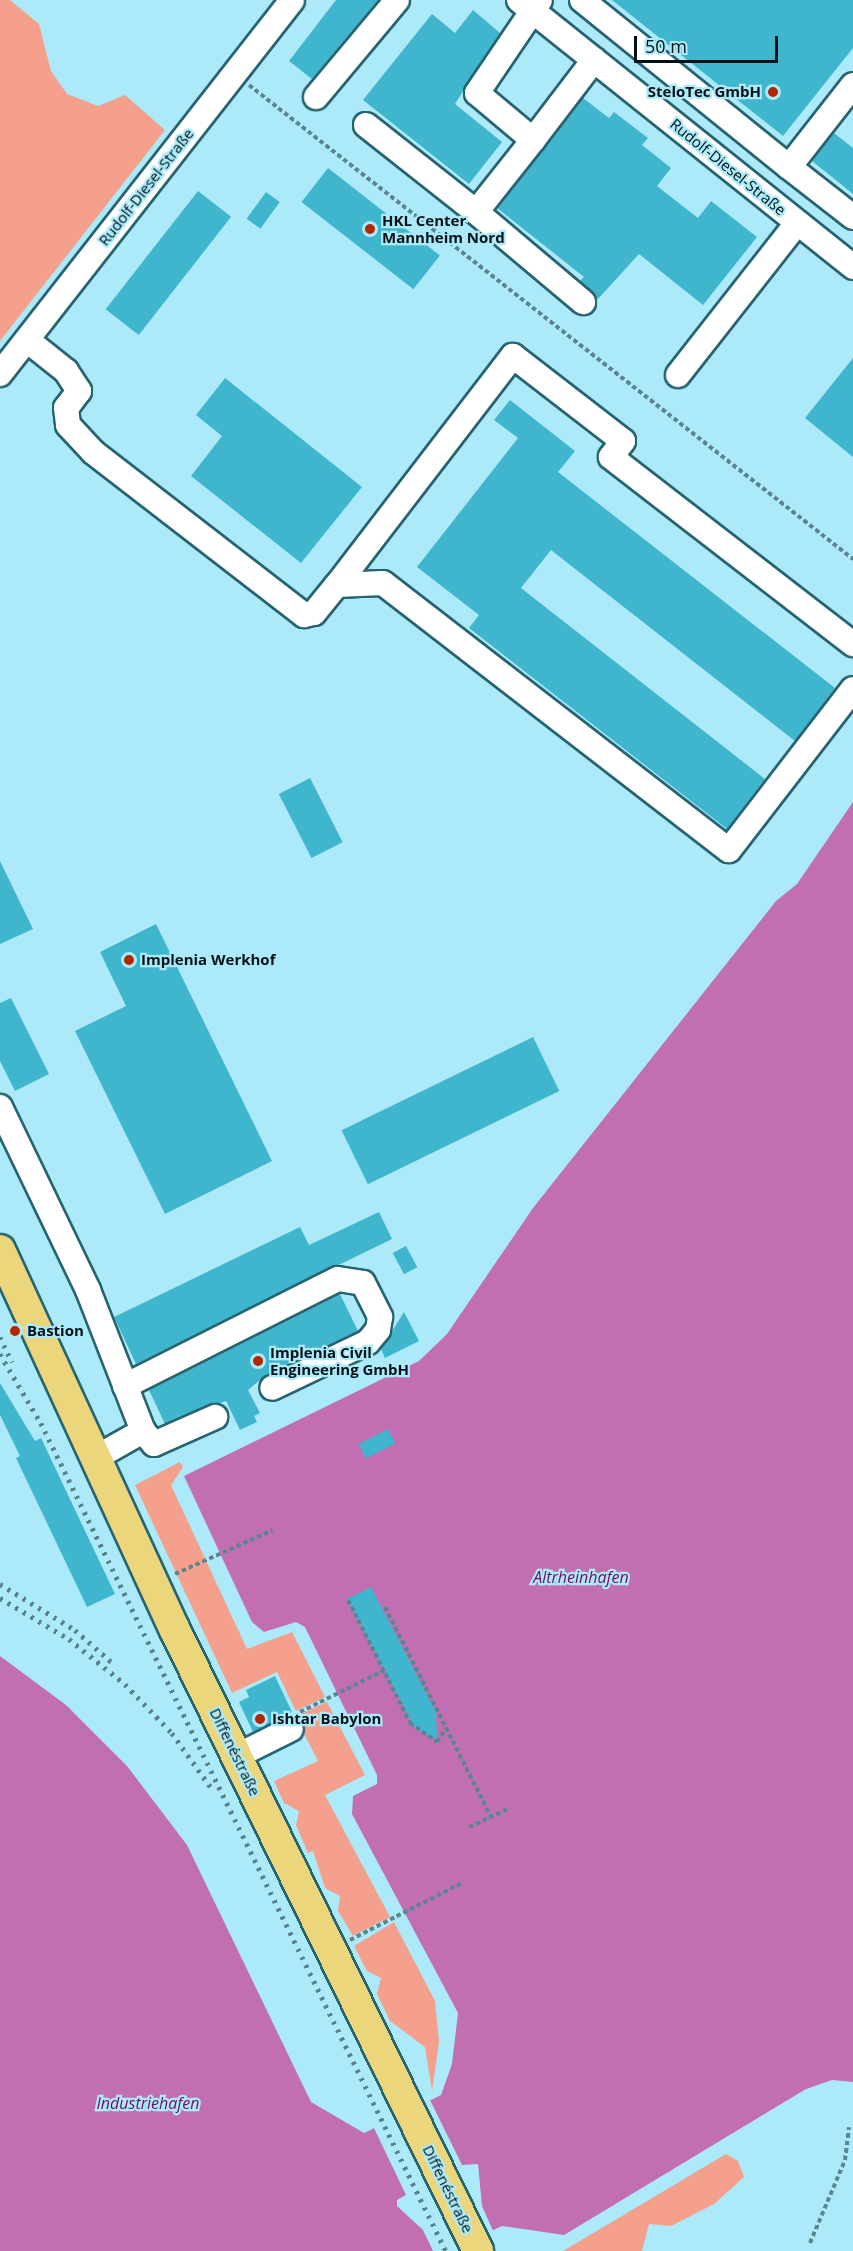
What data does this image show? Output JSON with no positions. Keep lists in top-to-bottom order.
{
  "streets": {
    "main road": ["Diffenéstraße"],
    "street": ["Rudolf-Diesel-Straße"]
  },
  "water": ["Altrheinhafen", "Industriehafen"],
  "places": [
    "SteloTec GmbH",
    "HKL Center Mannheim Nord",
    "Implenia Werkhof",
    "Bastion",
    "Implenia Civil Engineering GmbH",
    "Ishtar Babylon"
  ],
  "scale_bar": "50 m"
}
